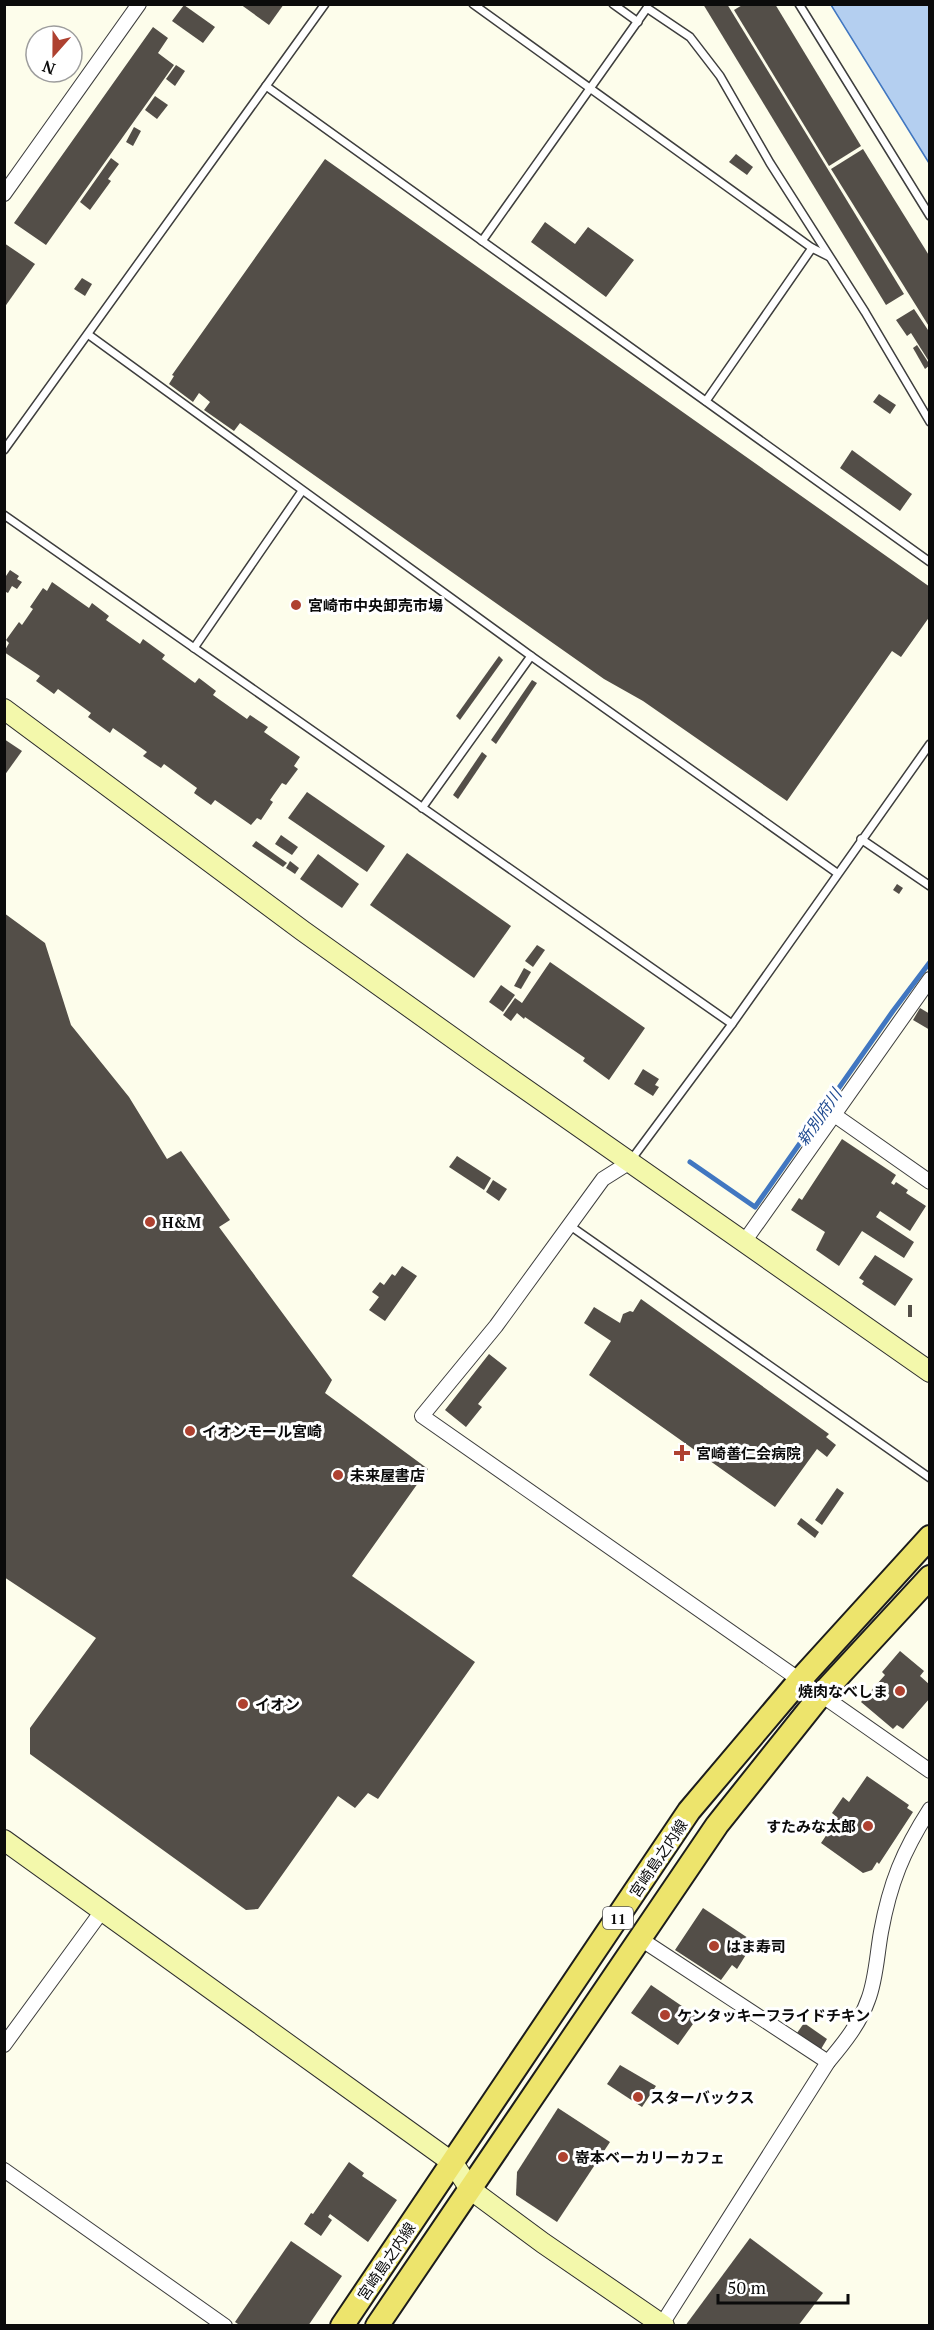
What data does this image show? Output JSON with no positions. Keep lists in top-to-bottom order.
{
  "streets": {
    "main road": ["宮崎島之内線", "11"]
  },
  "water": ["新別府川"],
  "places": {
    "other": [
      "宮崎市中央卸売市場",
      "H&M",
      "イオンモール宮崎",
      "未来屋書店",
      "焼肉なべしま",
      "イオン",
      "すたみな太郎",
      "はま寿司",
      "ケンタッキーフライドチキン",
      "スターバックス",
      "嵜本ベーカリーカフェ"
    ],
    "health": ["宮崎善仁会病院"]
  },
  "scale_bar": "50 m",
  "north": "bottom"
}
